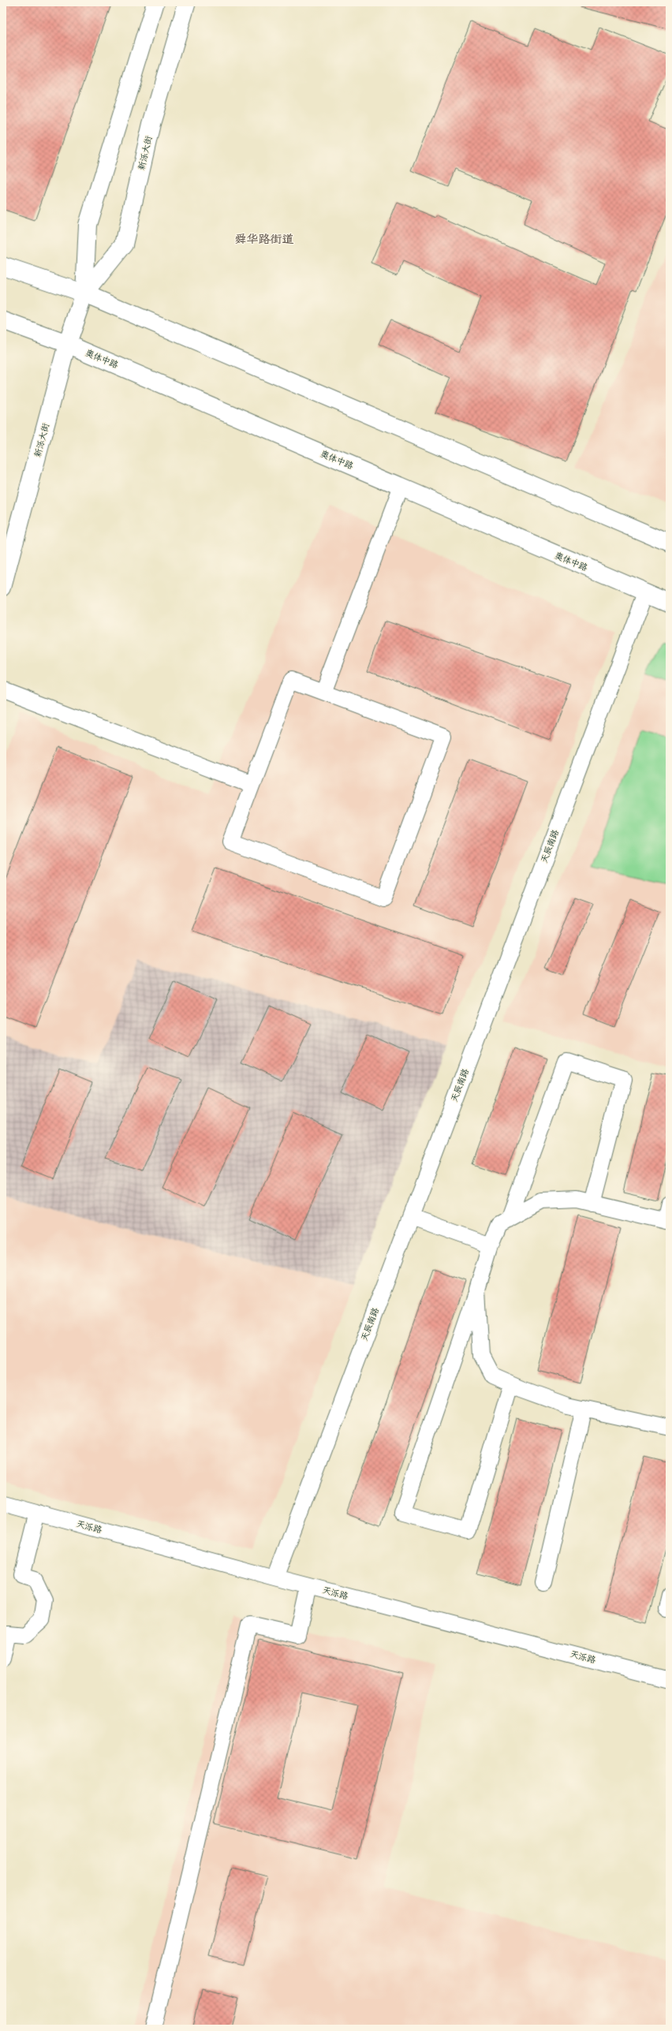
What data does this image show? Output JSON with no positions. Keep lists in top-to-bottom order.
{
  "streets": {
    "main road": ["新泺大街", "奥体中路"],
    "street": ["天辰南路", "天泺路"]
  },
  "crossings": [
    ["新泺大街", "奥体中路"],
    ["奥体中路", "天辰南路"],
    ["天辰南路", "天泺路"]
  ],
  "districts": ["舜华路街道"]
}
